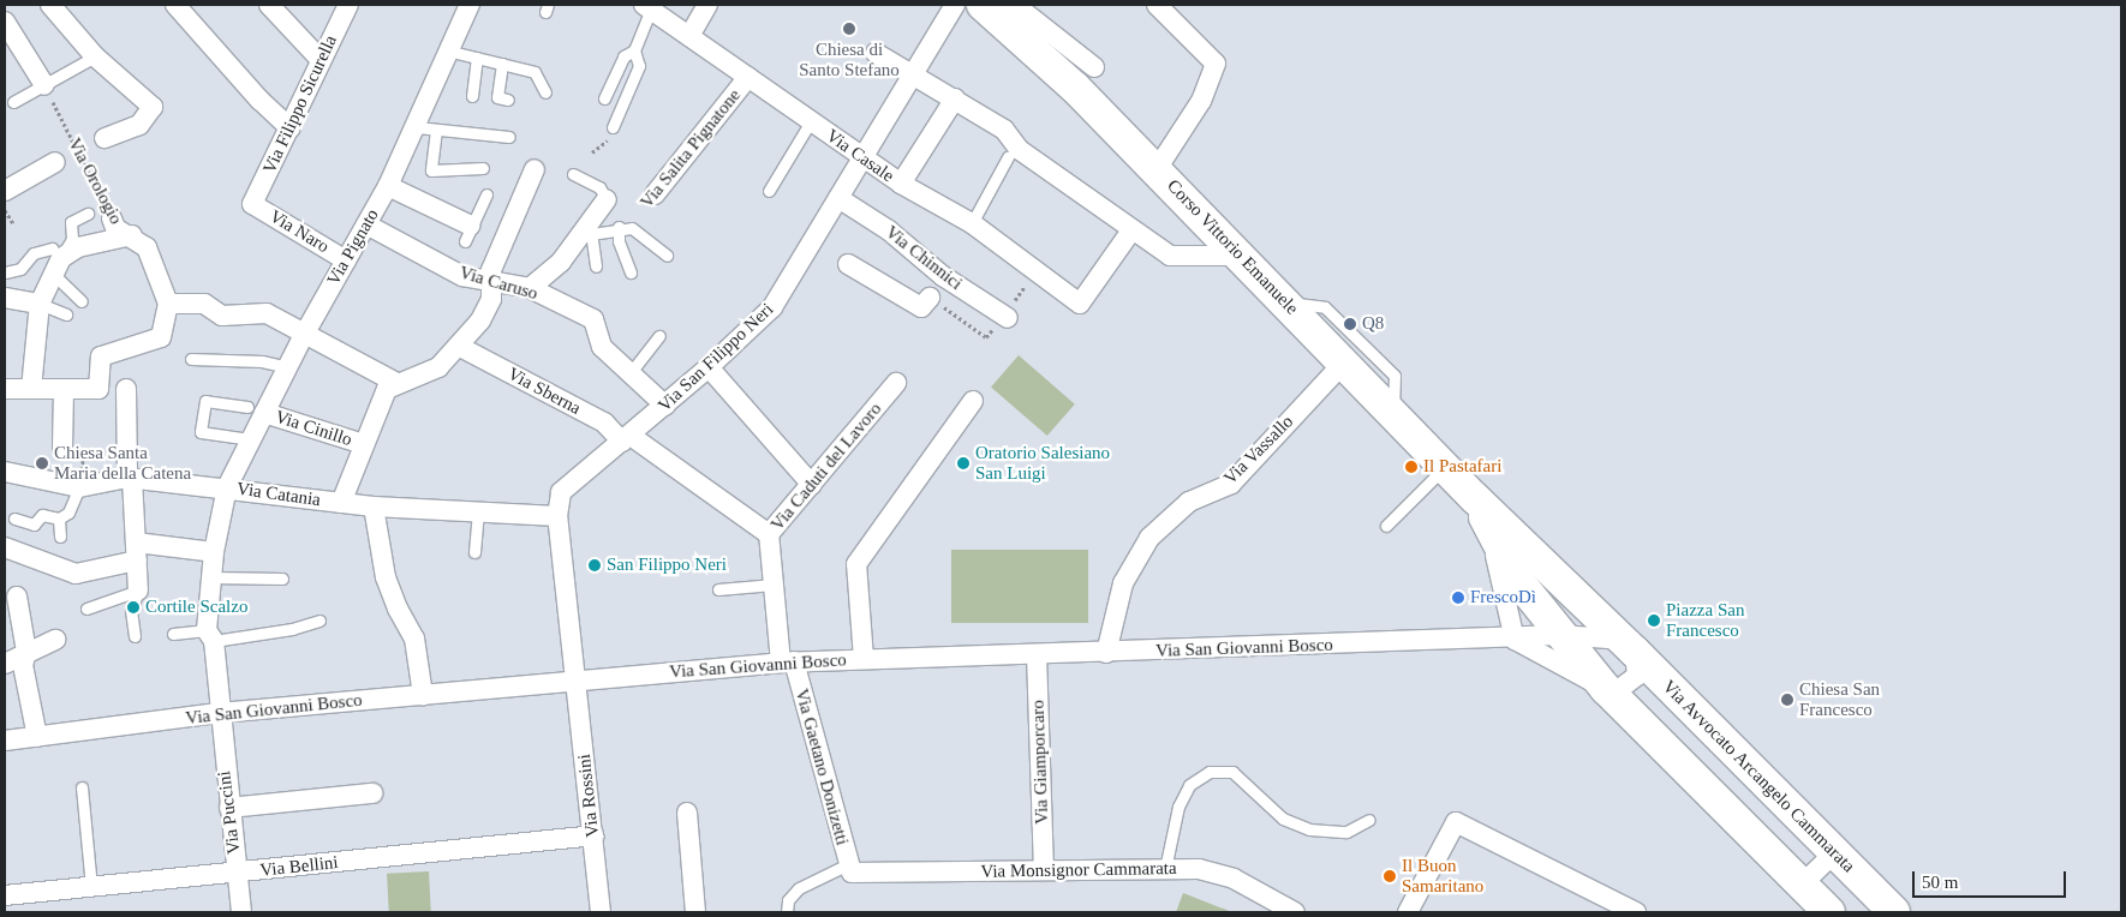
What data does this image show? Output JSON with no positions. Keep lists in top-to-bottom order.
{
  "streets": {
    "main road": ["Corso Vittorio Emanuele", "Via Avvocato Arcangelo Cammarata"],
    "street": [
      "Via Filippo Sicurella",
      "Via Salita Pignatone",
      "Via Casale",
      "Via Orologio",
      "Via Naro",
      "Via Pignato",
      "Via Chinnici",
      "Via Caruso",
      "Via San Filippo Neri",
      "Via Sberna",
      "Via Cinillo",
      "Via Vassallo",
      "Via Caduti del Lavoro",
      "Via Catania",
      "Via San Giovanni Bosco",
      "Via Giamporcaro",
      "Via Gaetano Donizetti",
      "Via Rossini",
      "Via Puccini",
      "Via Bellini",
      "Via Monsignor Cammarata"
    ]
  },
  "crossings": [
    ["Via Filippo Sicurella", "Via Naro"],
    ["Via Salita Pignatone", "Via Casale"],
    ["Via Casale", "Via San Filippo Neri"],
    ["Via Naro", "Via Pignato"],
    ["Via Pignato", "Via Caruso"],
    ["Via Pignato", "Via Cinillo"],
    ["Via Pignato", "Via Catania"],
    ["Via Pignato", "Via Puccini"],
    ["Corso Vittorio Emanuele", "Via Vassallo"],
    ["Corso Vittorio Emanuele", "Via Avvocato Arcangelo Cammarata"],
    ["Via Chinnici", "Via San Filippo Neri"],
    ["Via Caruso", "Via San Filippo Neri"],
    ["Via San Filippo Neri", "Via Sberna"],
    ["Via San Filippo Neri", "Via Catania"],
    ["Via San Filippo Neri", "Via San Giovanni Bosco"],
    ["Via San Filippo Neri", "Via Rossini"],
    ["Via Sberna", "Via Caduti del Lavoro"],
    ["Via Vassallo", "Via San Giovanni Bosco"],
    ["Via Caduti del Lavoro", "Via San Giovanni Bosco"],
    ["Via Caduti del Lavoro", "Via Gaetano Donizetti"],
    ["Via San Giovanni Bosco", "Via Giamporcaro"],
    ["Via San Giovanni Bosco", "Via Gaetano Donizetti"],
    ["Via San Giovanni Bosco", "Via Avvocato Arcangelo Cammarata"],
    ["Via San Giovanni Bosco", "Via Rossini"],
    ["Via San Giovanni Bosco", "Via Puccini"],
    ["Via Giamporcaro", "Via Monsignor Cammarata"],
    ["Via Gaetano Donizetti", "Via Monsignor Cammarata"],
    ["Via Rossini", "Via Bellini"],
    ["Via Puccini", "Via Bellini"]
  ],
  "places": [
    "Chiesa di Santo Stefano",
    "Q8",
    "Chiesa Santa Maria della Catena",
    "Oratorio Salesiano San Luigi",
    "Il Pastafari",
    "San Filippo Neri",
    "FrescoDì",
    "Cortile Scalzo",
    "Piazza San Francesco",
    "Chiesa San Francesco",
    "Il Buon Samaritano"
  ],
  "scale_bar": "50 m"
}
